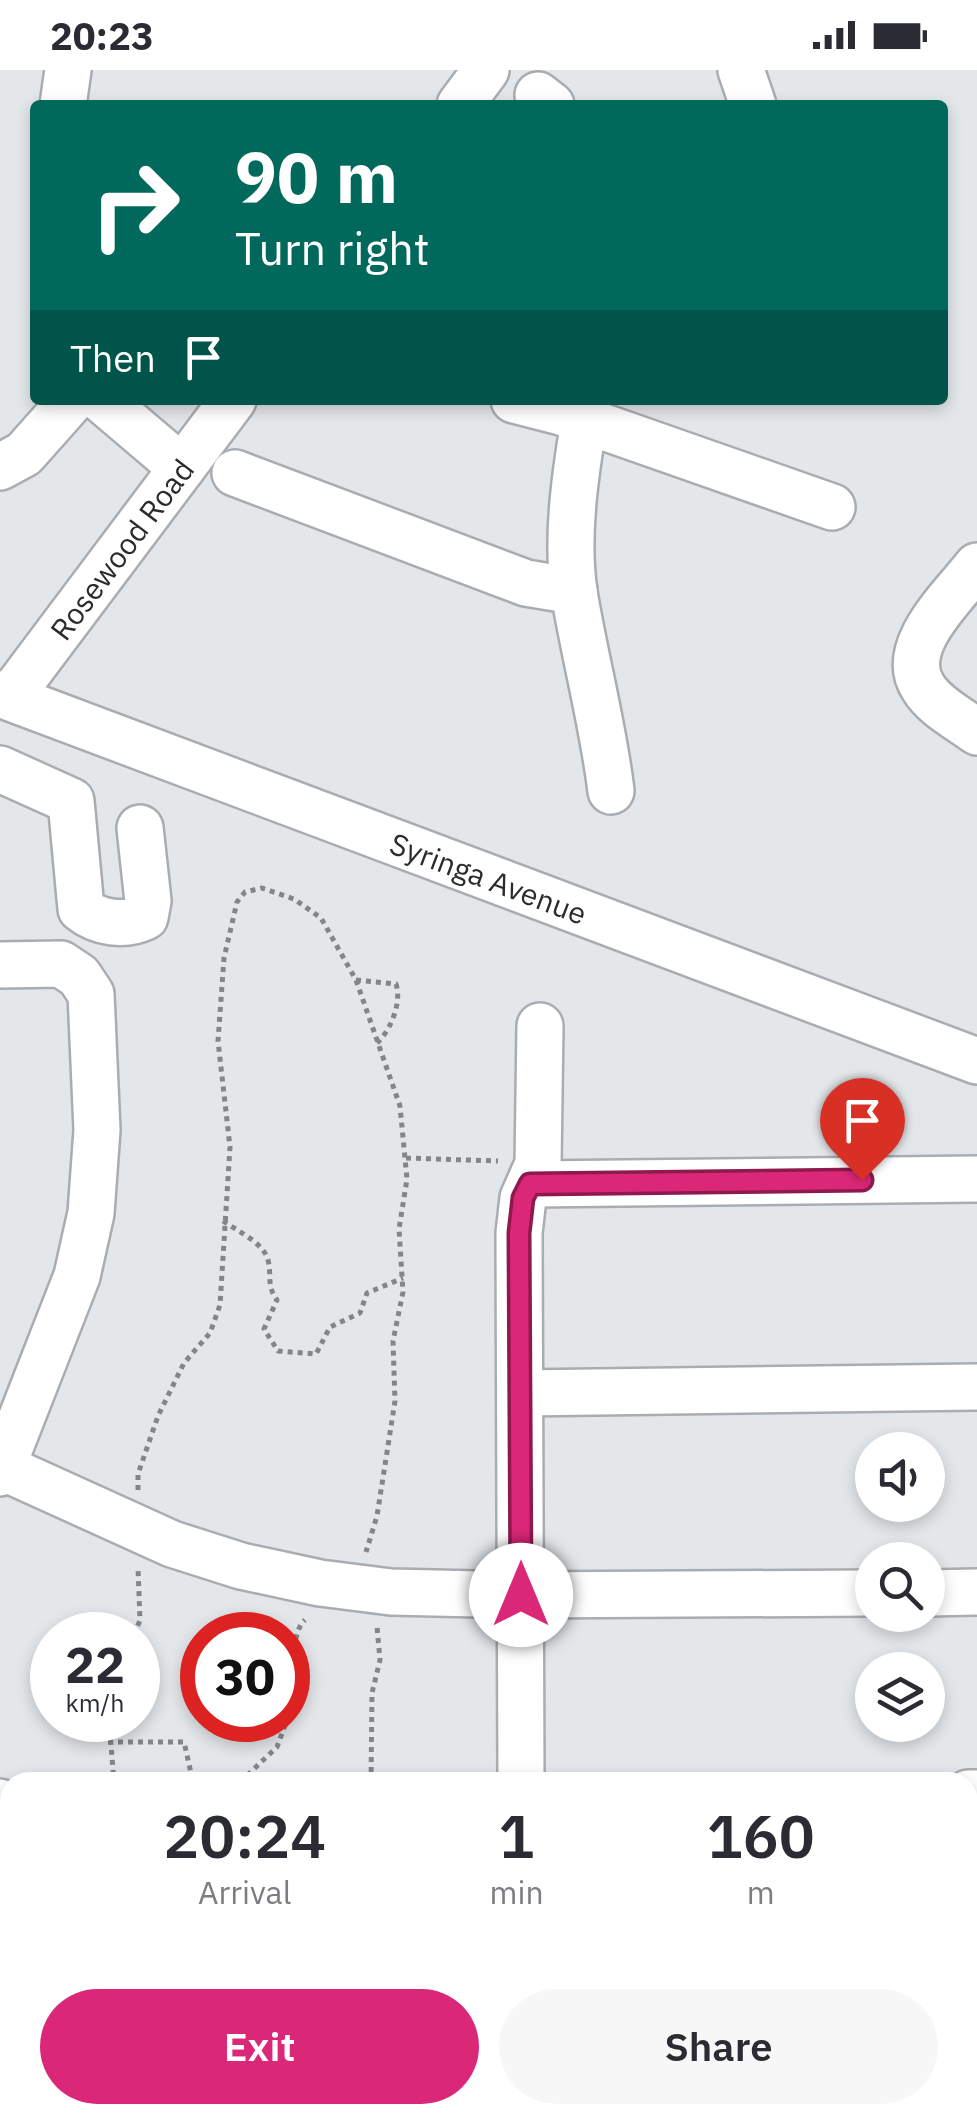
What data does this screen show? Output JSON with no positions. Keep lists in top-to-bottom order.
{
  "streets": {
    "street": ["Rosewood Road", "Syringa Avenue"]
  },
  "crossings": [
    ["Rosewood Road", "Syringa Avenue"]
  ],
  "page": {
    "status": "20:23",
    "turn": ["90 m", "Turn right"],
    "then": "Then",
    "speed": "22 km/h",
    "limit": "30",
    "eta": [
      "20:24",
      "Arrival",
      "1",
      "min",
      "160",
      "m"
    ],
    "buttons": ["Exit", "Share"]
  }
}
